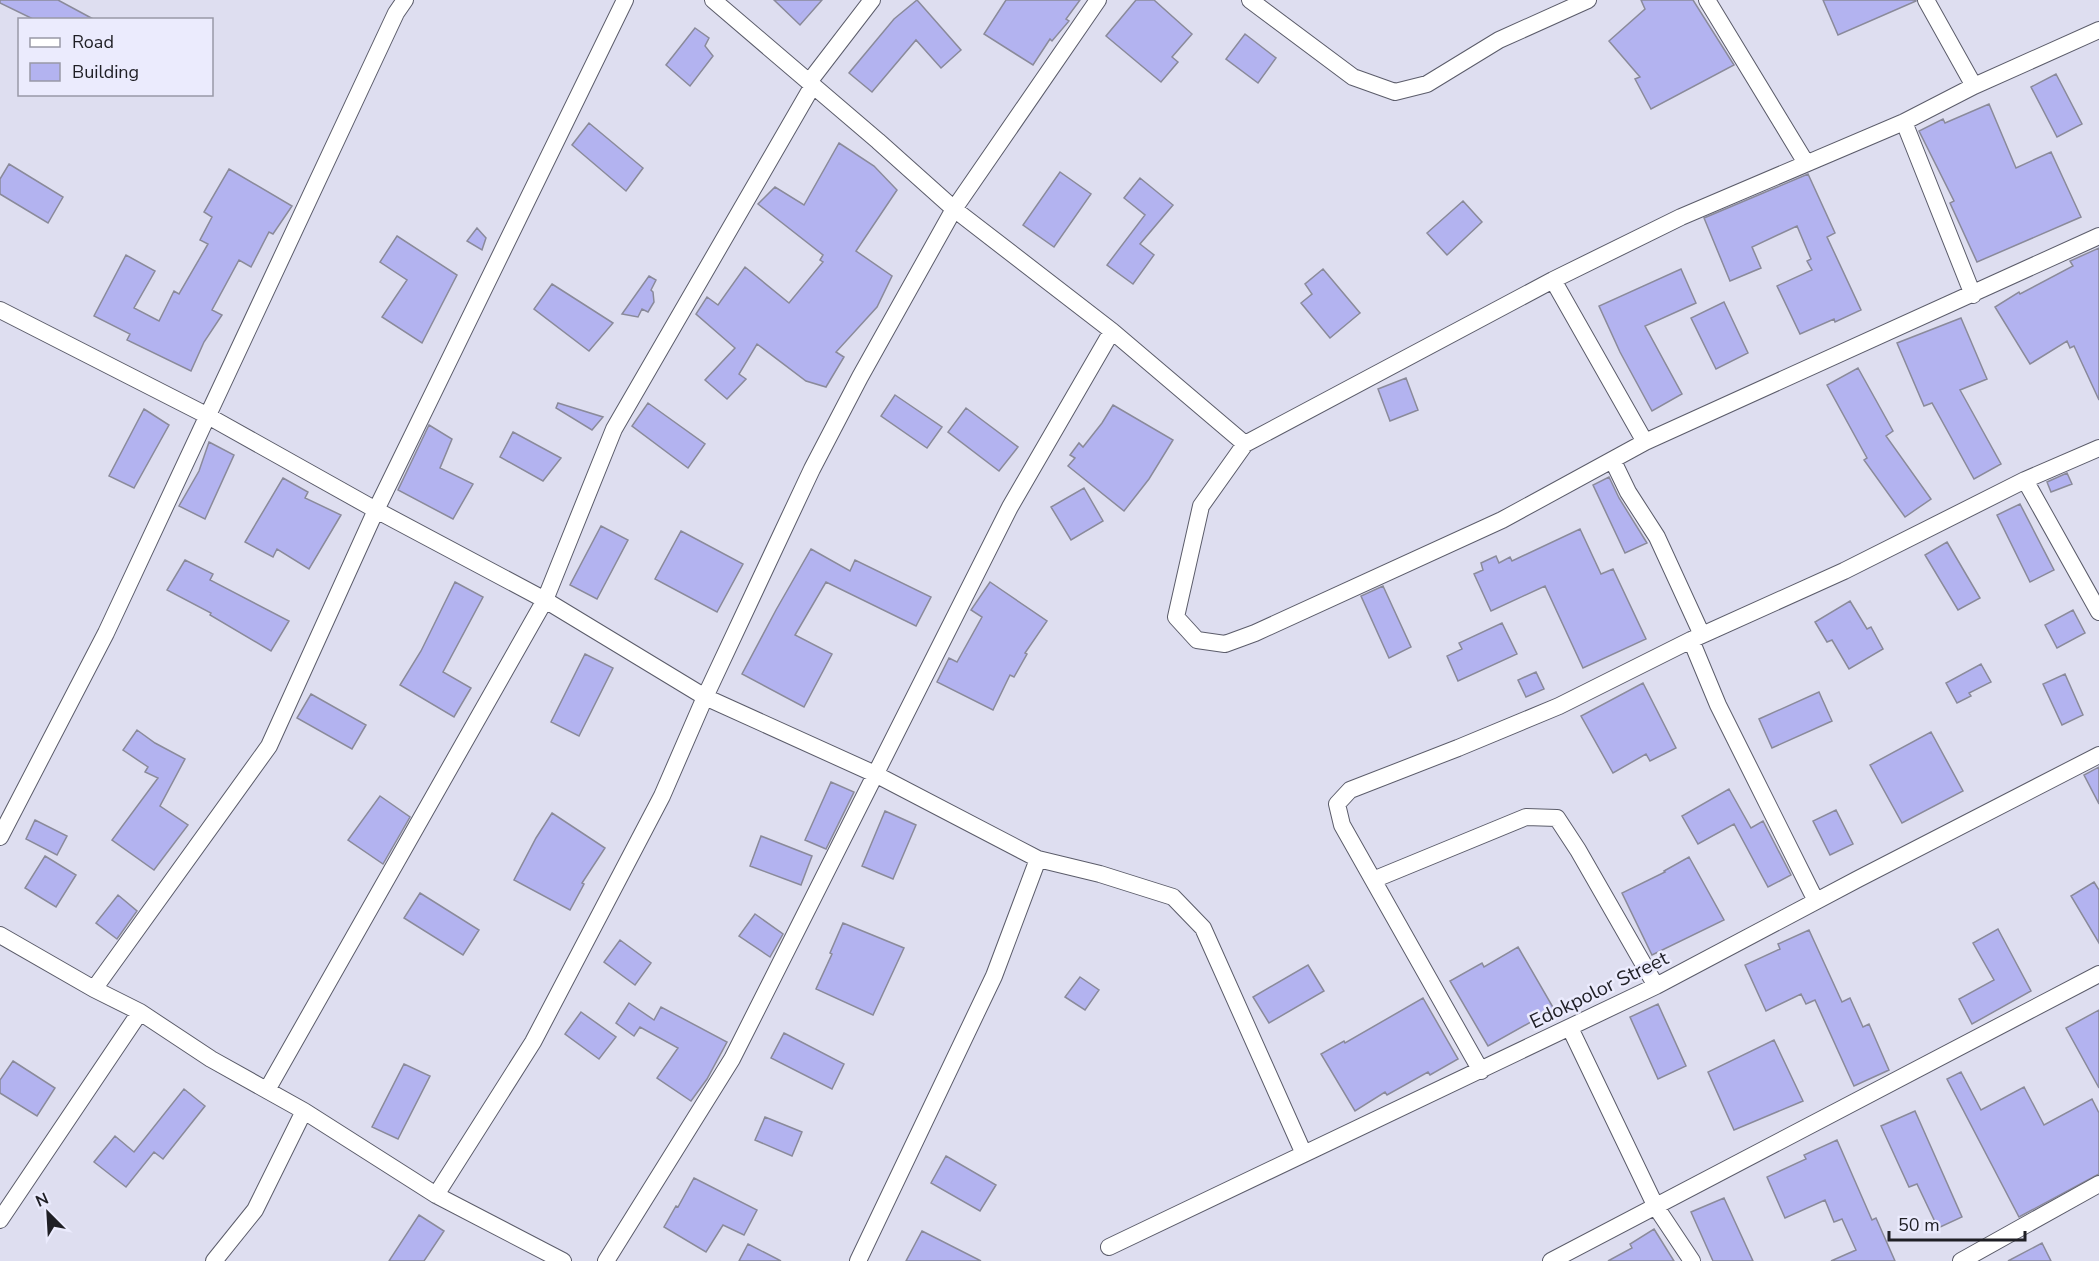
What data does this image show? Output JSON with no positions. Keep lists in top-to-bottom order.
{
  "streets": {
    "street": ["Edokpolor Street"]
  },
  "legend": ["Road", "Building"],
  "scale_bar": "50 m",
  "north": "top left"
}
